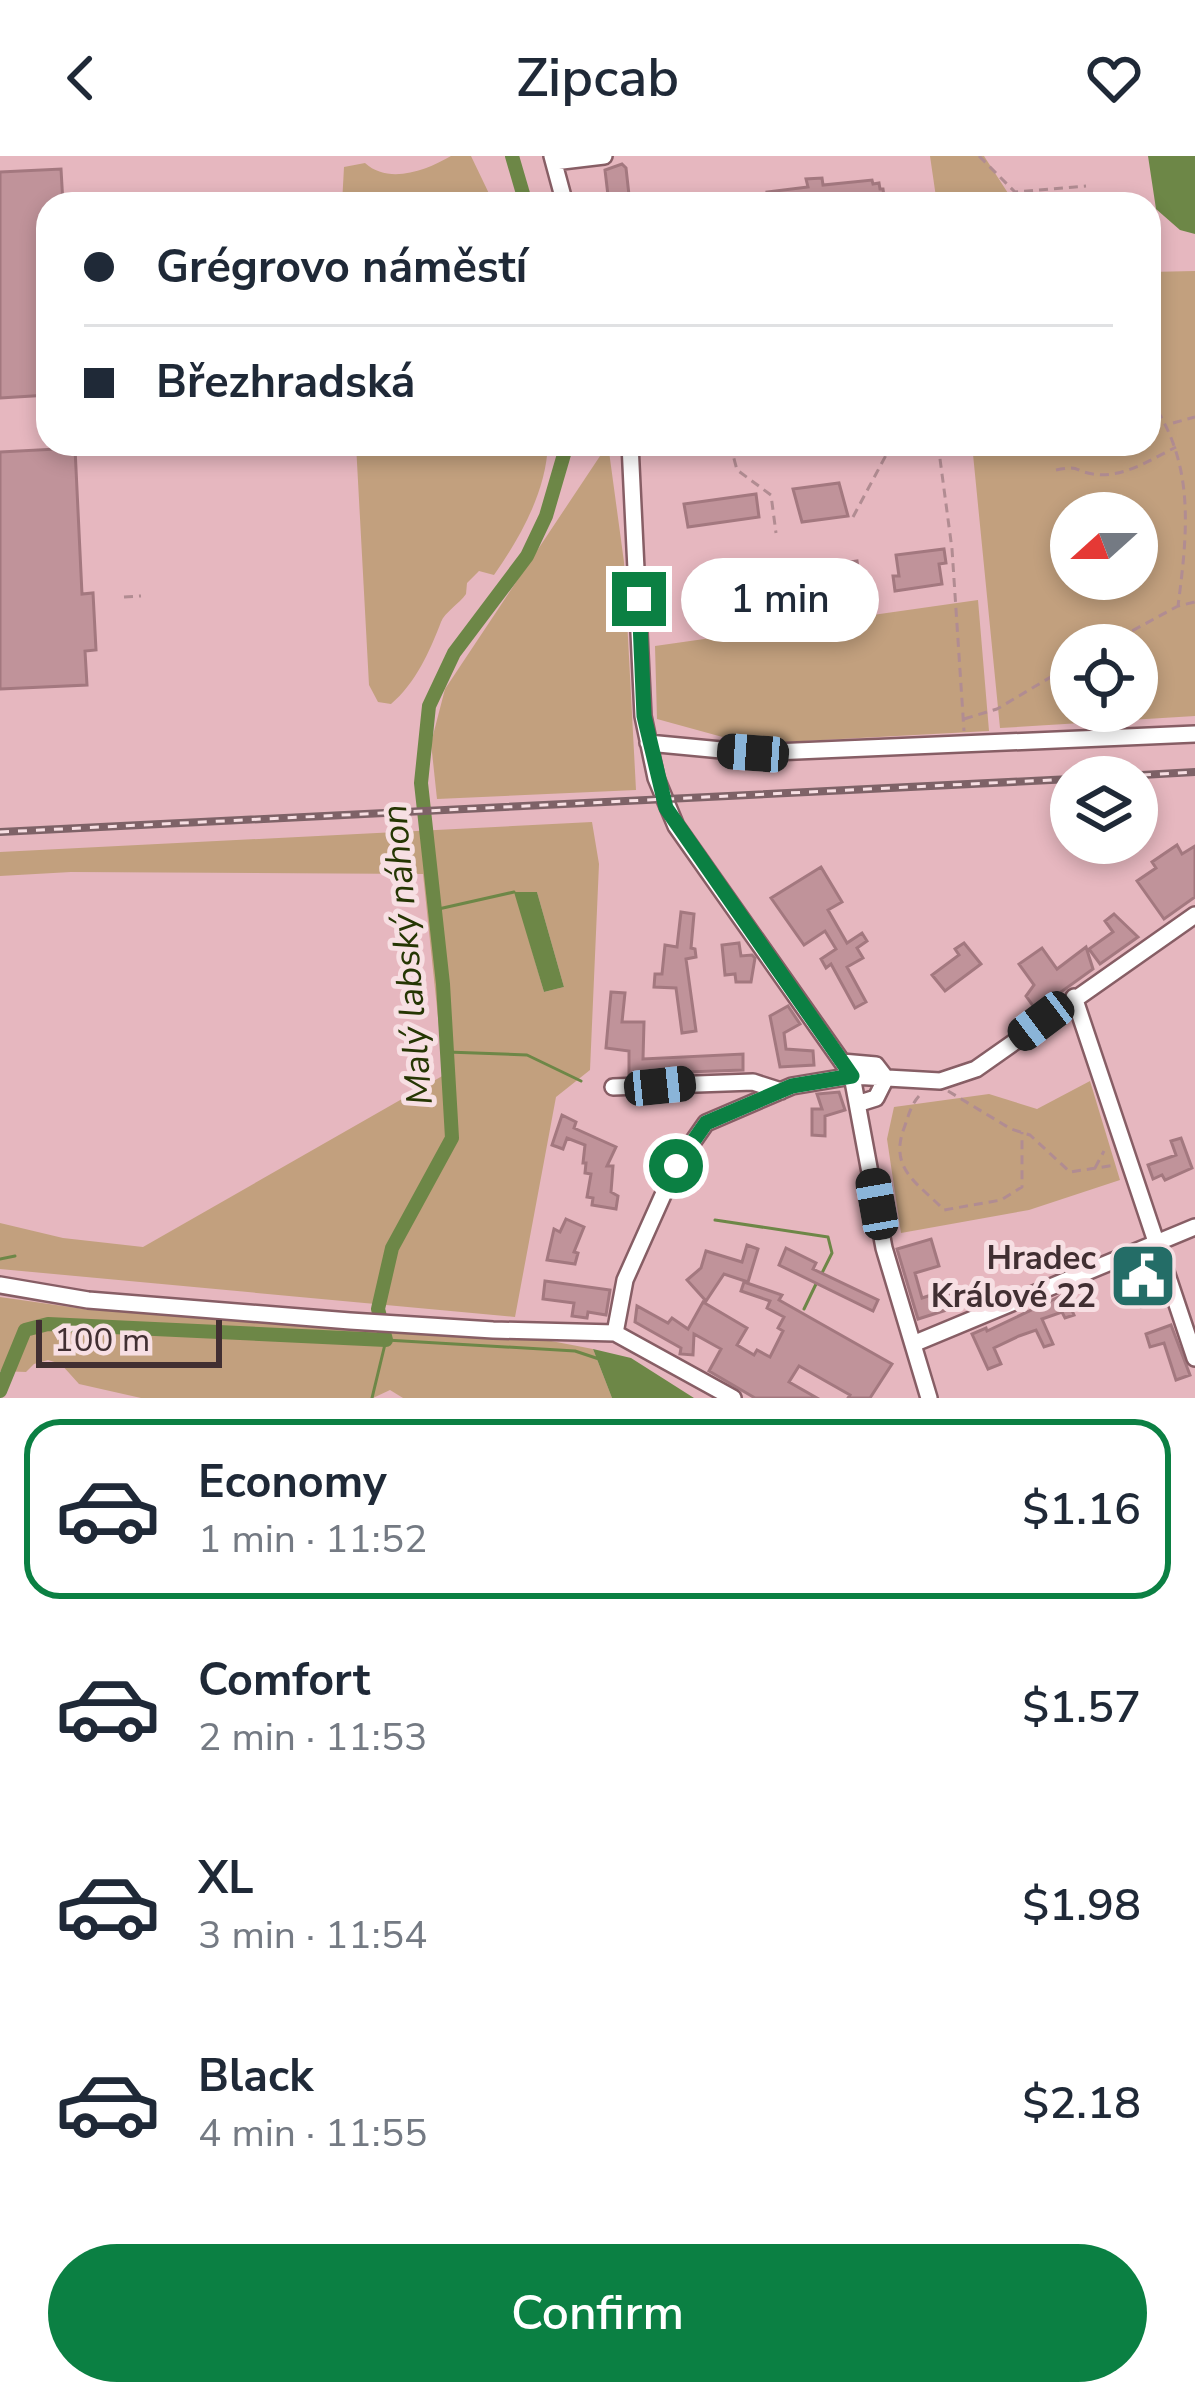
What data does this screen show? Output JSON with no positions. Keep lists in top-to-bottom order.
{
  "water": ["Malý labský náhon"],
  "places": {
    "public building": ["Hradec Králové 22"]
  },
  "scale_bar": "100 m",
  "north": "left",
  "page": {
    "header": "Zipcab",
    "banner": ["Grégrovo náměstí", "Březhradská"],
    "bubble": "1 min",
    "scale": "100 m",
    "list": [
      {
        "name": "Economy",
        "note": "1 min · 11:52",
        "value": "$1.16"
      },
      {
        "name": "Comfort",
        "note": "2 min · 11:53",
        "value": "$1.57"
      },
      {
        "name": "XL",
        "note": "3 min · 11:54",
        "value": "$1.98"
      },
      {
        "name": "Black",
        "note": "4 min · 11:55",
        "value": "$2.18"
      }
    ],
    "buttons": "Confirm"
  }
}
